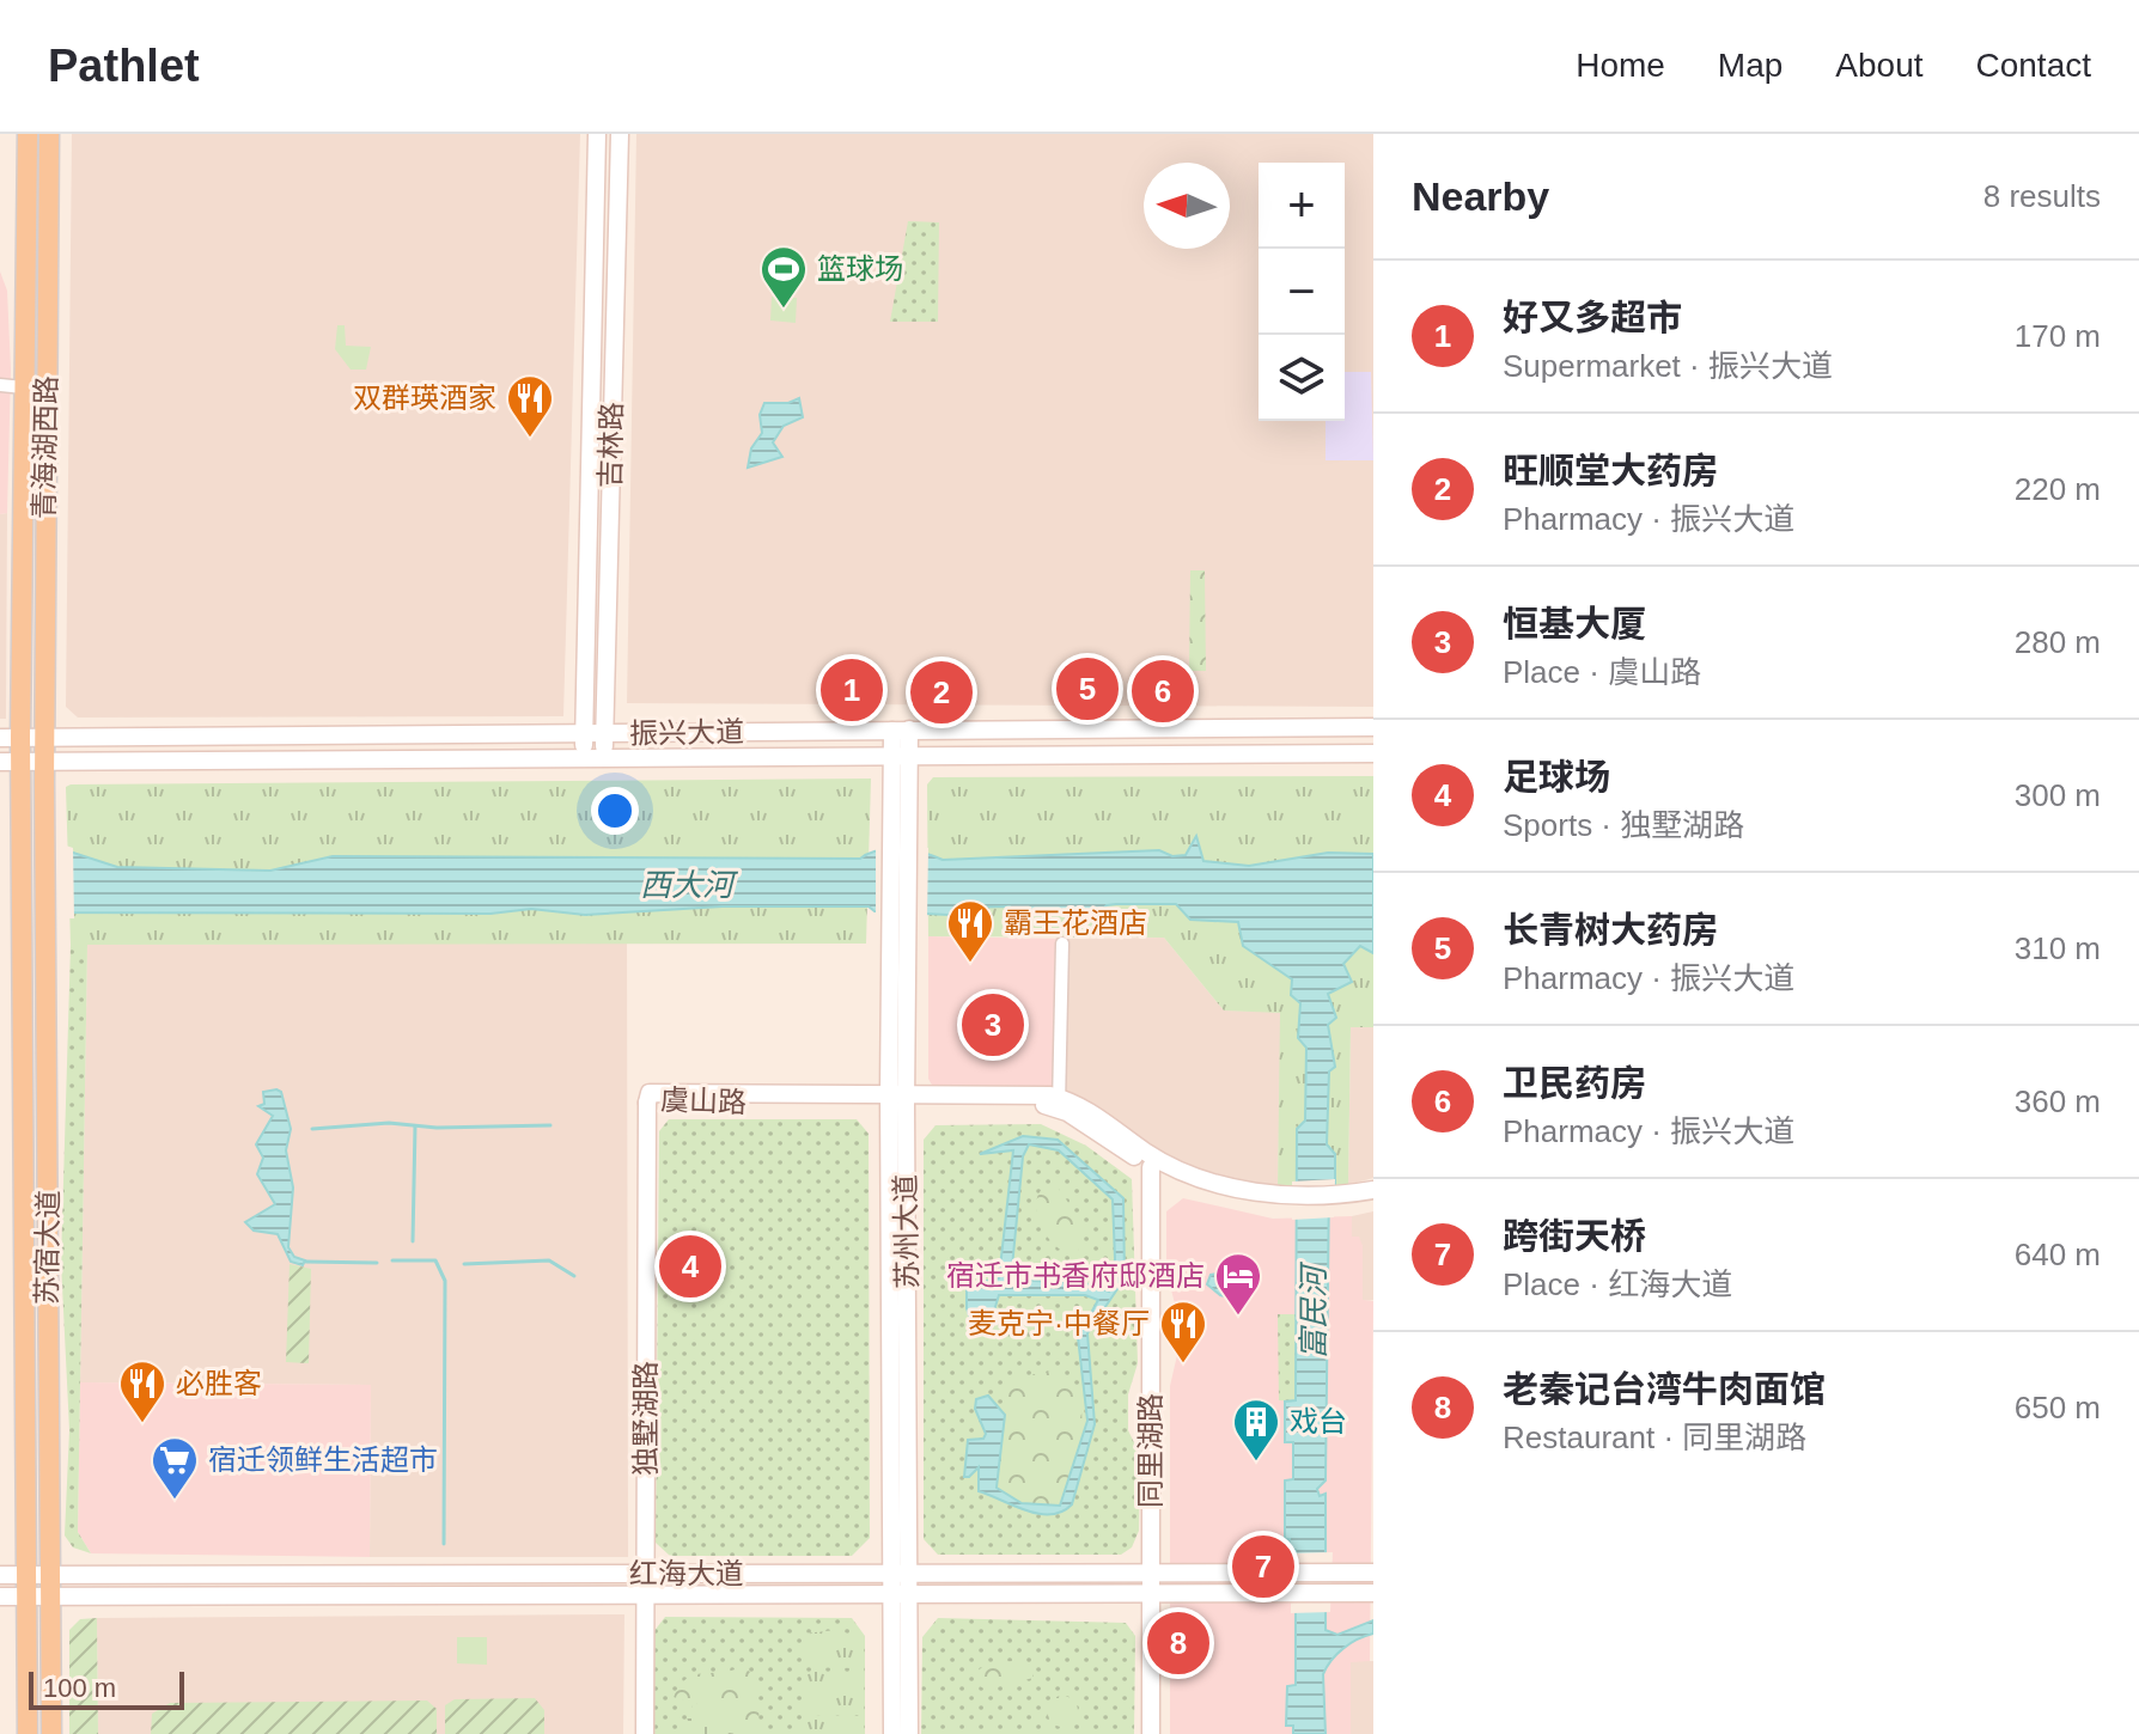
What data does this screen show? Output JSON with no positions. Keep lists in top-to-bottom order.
{
  "streets": {
    "main road": [
      "吉林路",
      "青海湖西路",
      "振兴大道",
      "虞山路",
      "苏州大道",
      "苏宿大道",
      "独墅湖路",
      "同里湖路",
      "红海大道"
    ]
  },
  "crossings": [
    ["吉林路", "振兴大道"],
    ["青海湖西路", "振兴大道"],
    ["青海湖西路", "苏宿大道"],
    ["振兴大道", "苏州大道"],
    ["振兴大道", "苏宿大道"],
    ["虞山路", "苏州大道"],
    ["虞山路", "独墅湖路"],
    ["虞山路", "同里湖路"],
    ["苏州大道", "红海大道"],
    ["苏宿大道", "红海大道"],
    ["独墅湖路", "红海大道"],
    ["同里湖路", "红海大道"]
  ],
  "water": ["西大河", "富民河"],
  "places": {
    "sports": ["篮球场"],
    "restaurant": [
      "双群瑛酒家",
      "霸王花酒店",
      "麦克宁·中餐厅",
      "必胜客"
    ],
    "hotel": ["宿迁市书香府邸酒店"],
    "building": ["戏台"],
    "supermarket": ["宿迁领鲜生活超市"]
  },
  "scale_bar": "100 m",
  "north": "left",
  "page": {
    "header": "Pathlet",
    "nav": [
      "Home",
      "Map",
      "About",
      "Contact"
    ],
    "heading": ["Nearby", "8 results"],
    "map_buttons": ["+", "−"],
    "list": [
      {
        "mark": "1",
        "name": "好又多超市",
        "note": "Supermarket · 振兴大道",
        "value": "170 m"
      },
      {
        "mark": "2",
        "name": "旺顺堂大药房",
        "note": "Pharmacy · 振兴大道",
        "value": "220 m"
      },
      {
        "mark": "3",
        "name": "恒基大厦",
        "note": "Place · 虞山路",
        "value": "280 m"
      },
      {
        "mark": "4",
        "name": "足球场",
        "note": "Sports · 独墅湖路",
        "value": "300 m"
      },
      {
        "mark": "5",
        "name": "长青树大药房",
        "note": "Pharmacy · 振兴大道",
        "value": "310 m"
      },
      {
        "mark": "6",
        "name": "卫民药房",
        "note": "Pharmacy · 振兴大道",
        "value": "360 m"
      },
      {
        "mark": "7",
        "name": "跨街天桥",
        "note": "Place · 红海大道",
        "value": "640 m"
      },
      {
        "mark": "8",
        "name": "老秦记台湾牛肉面馆",
        "note": "Restaurant · 同里湖路",
        "value": "650 m"
      }
    ],
    "pins": [
      "5",
      "1",
      "6",
      "2",
      "3",
      "4",
      "7",
      "8"
    ],
    "scale": "100 m"
  }
}
